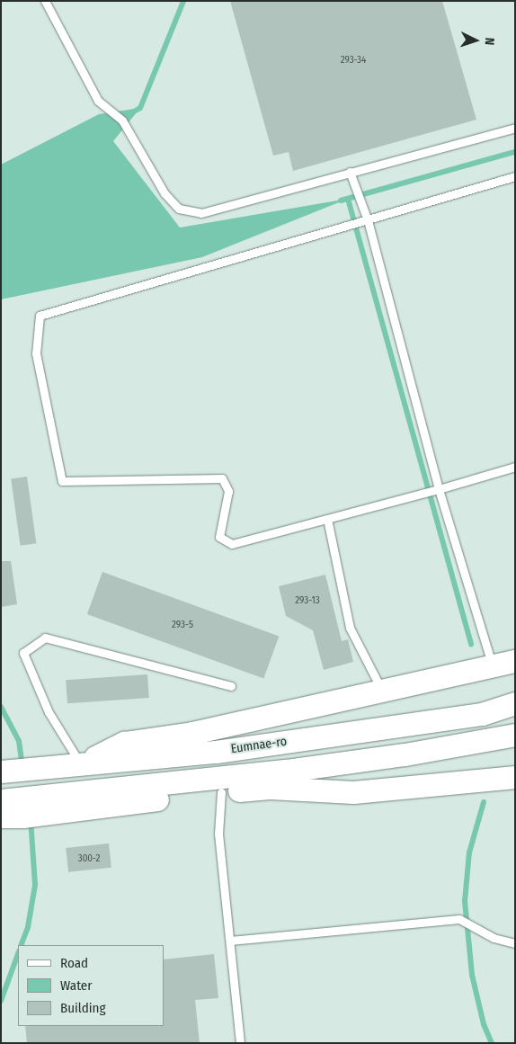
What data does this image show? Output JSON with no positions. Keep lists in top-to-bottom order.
{
  "streets": {
    "street": ["Eumnae-ro"]
  },
  "house_numbers": [
    "293-34",
    "293-13",
    "293-5",
    "300-2"
  ],
  "legend": ["Road", "Water", "Building"],
  "north": "right"
}
